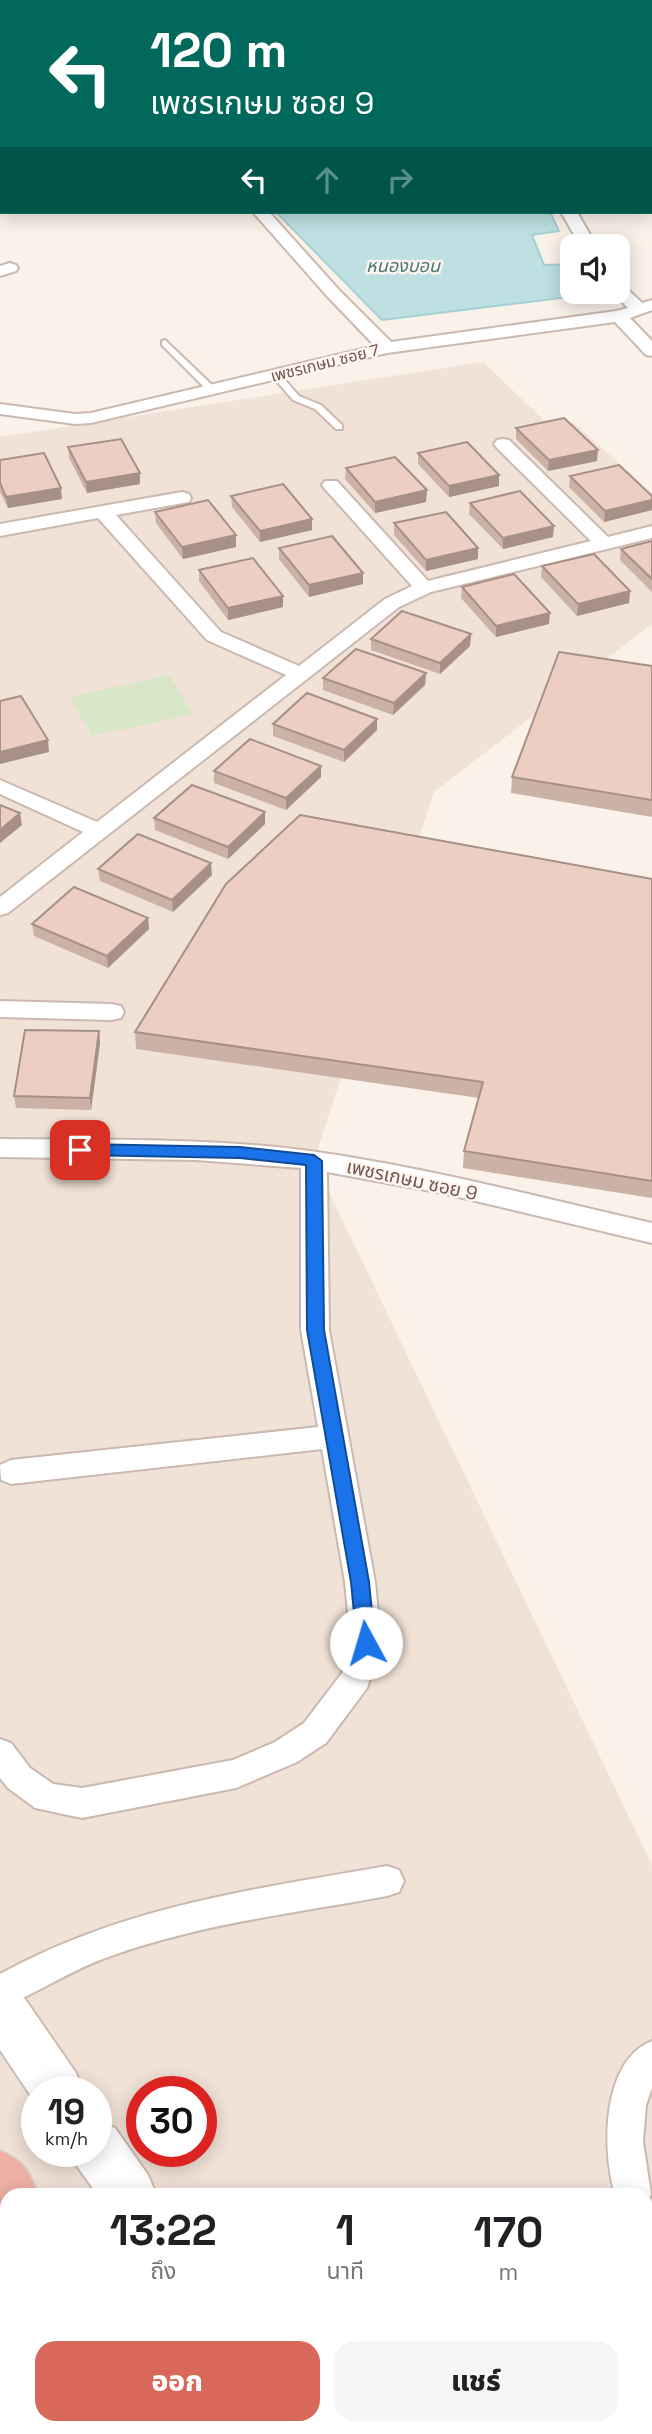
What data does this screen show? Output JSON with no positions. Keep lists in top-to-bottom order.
{
  "streets": {
    "street": ["เพชรเกษม ซอย 7", "เพชรเกษม ซอย 9"]
  },
  "water": ["หนองบอน"],
  "page": {
    "turn": ["120 m", "เพชรเกษม ซอย 9"],
    "speed": "19 km/h",
    "limit": "30",
    "eta": [
      "13:22",
      "ถึง",
      "1",
      "นาที",
      "170",
      "m"
    ],
    "buttons": ["ออก", "แชร์"]
  }
}
